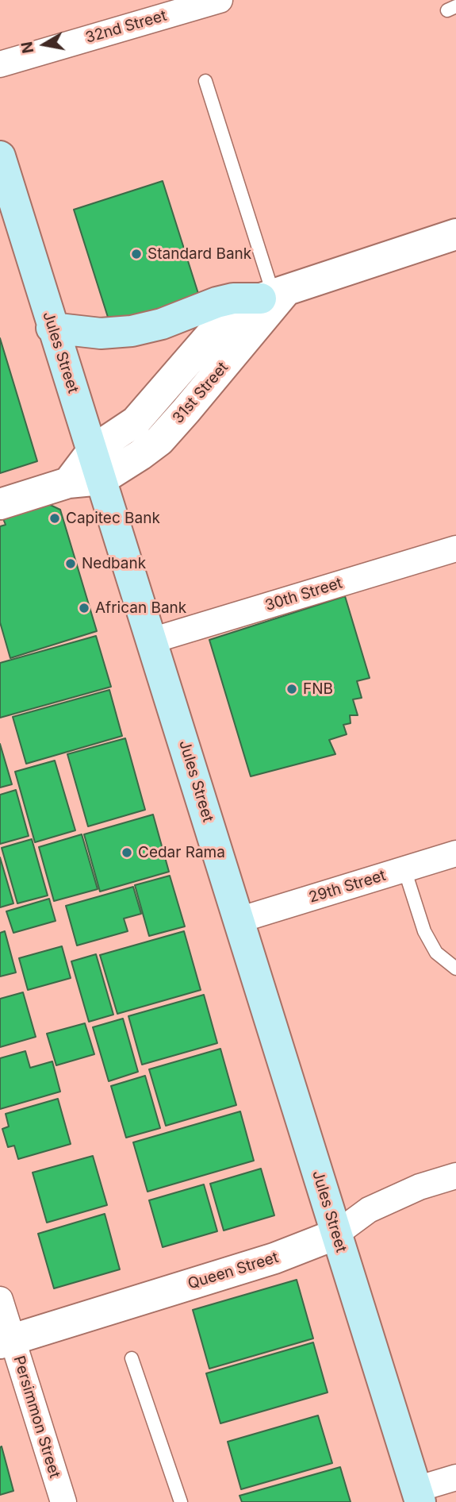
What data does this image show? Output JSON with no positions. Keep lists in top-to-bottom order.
{
  "streets": {
    "main road": ["Jules Street"],
    "street": [
      "32nd Street",
      "31st Street",
      "30th Street",
      "29th Street",
      "Queen Street",
      "Persimmon Street"
    ]
  },
  "crossings": [
    ["Jules Street", "31st Street"],
    ["Jules Street", "30th Street"],
    ["Jules Street", "29th Street"],
    ["Jules Street", "Queen Street"],
    ["Queen Street", "Persimmon Street"]
  ],
  "places": [
    "Standard Bank",
    "Capitec Bank",
    "Nedbank",
    "African Bank",
    "FNB",
    "Cedar Rama"
  ],
  "north": "left"
}
